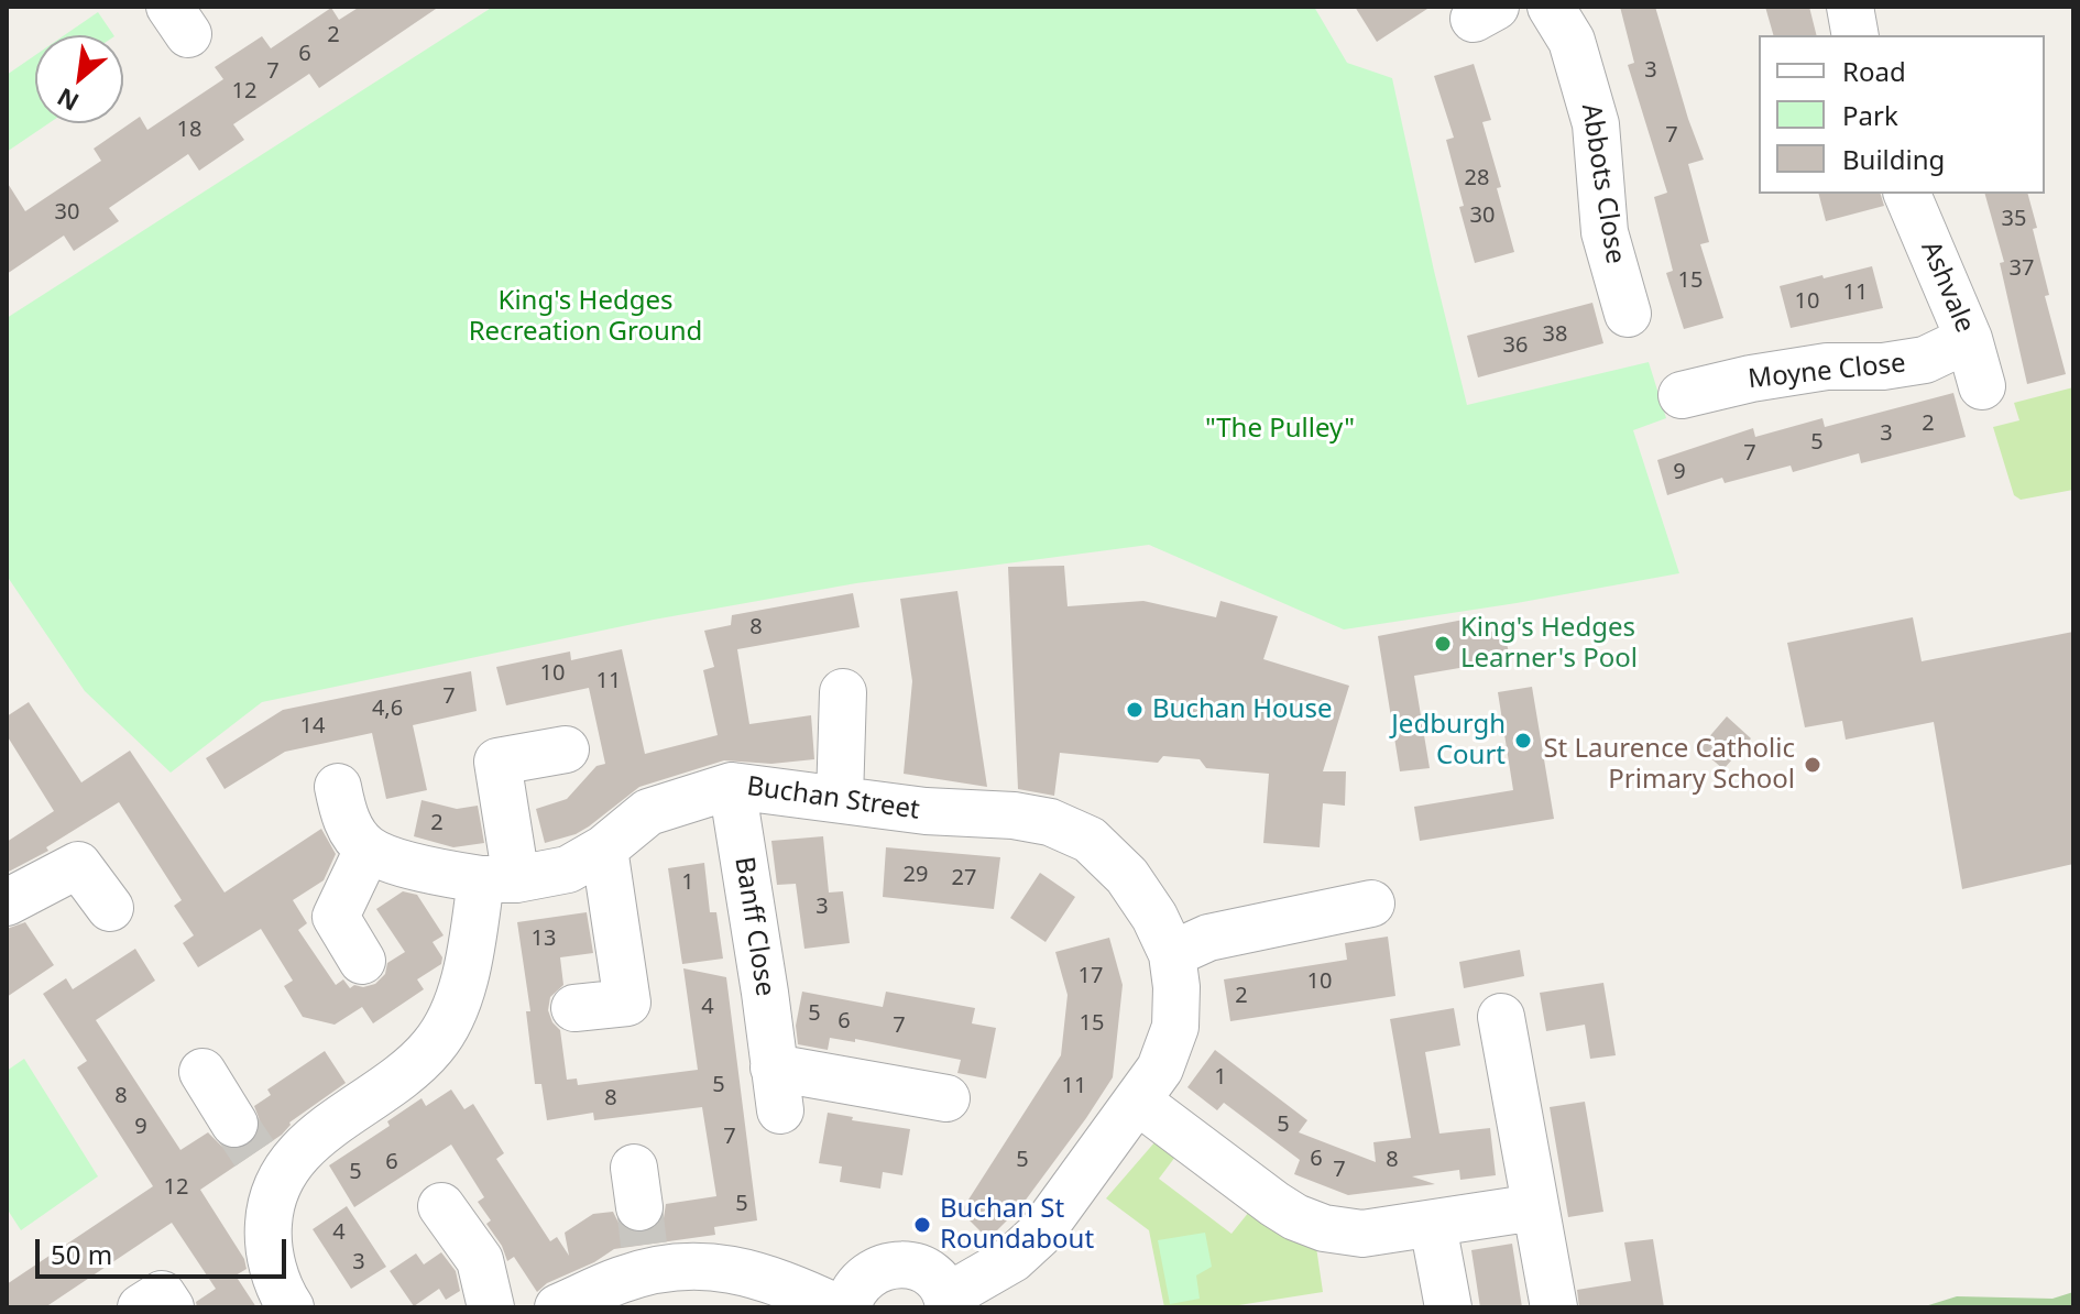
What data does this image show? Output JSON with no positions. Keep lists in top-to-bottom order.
{
  "streets": {
    "street": [
      "Abbots Close",
      "Ashvale",
      "Moyne Close",
      "Buchan Street",
      "Banff Close"
    ]
  },
  "crossings": [
    ["Ashvale", "Moyne Close"],
    ["Buchan Street", "Banff Close"]
  ],
  "parks": ["King's Hedges Recreation Ground", "\"The Pulley\""],
  "places": [
    "King's Hedges Learner's Pool",
    "Buchan House",
    "Jedburgh Court",
    "St Laurence Catholic Primary School",
    "Buchan St Roundabout"
  ],
  "house_numbers": [
    "2",
    "6",
    "3",
    "7",
    "12",
    "18",
    "7",
    "28",
    "30",
    "30",
    "35",
    "37",
    "15",
    "11",
    "10",
    "38",
    "36",
    "2",
    "3",
    "5",
    "7",
    "9",
    "8",
    "10",
    "11",
    "7",
    "4,6",
    "14",
    "2",
    "29",
    "27",
    "1",
    "3",
    "13",
    "17",
    "10",
    "2",
    "4",
    "5",
    "6",
    "15",
    "7",
    "1",
    "5",
    "11",
    "8",
    "8",
    "5",
    "9",
    "7",
    "6",
    "5",
    "8",
    "6",
    "7",
    "5",
    "12",
    "5",
    "4",
    "3"
  ],
  "legend": ["Road", "Park", "Building"],
  "scale_bar": "50 m",
  "north": "bottom left"
}
